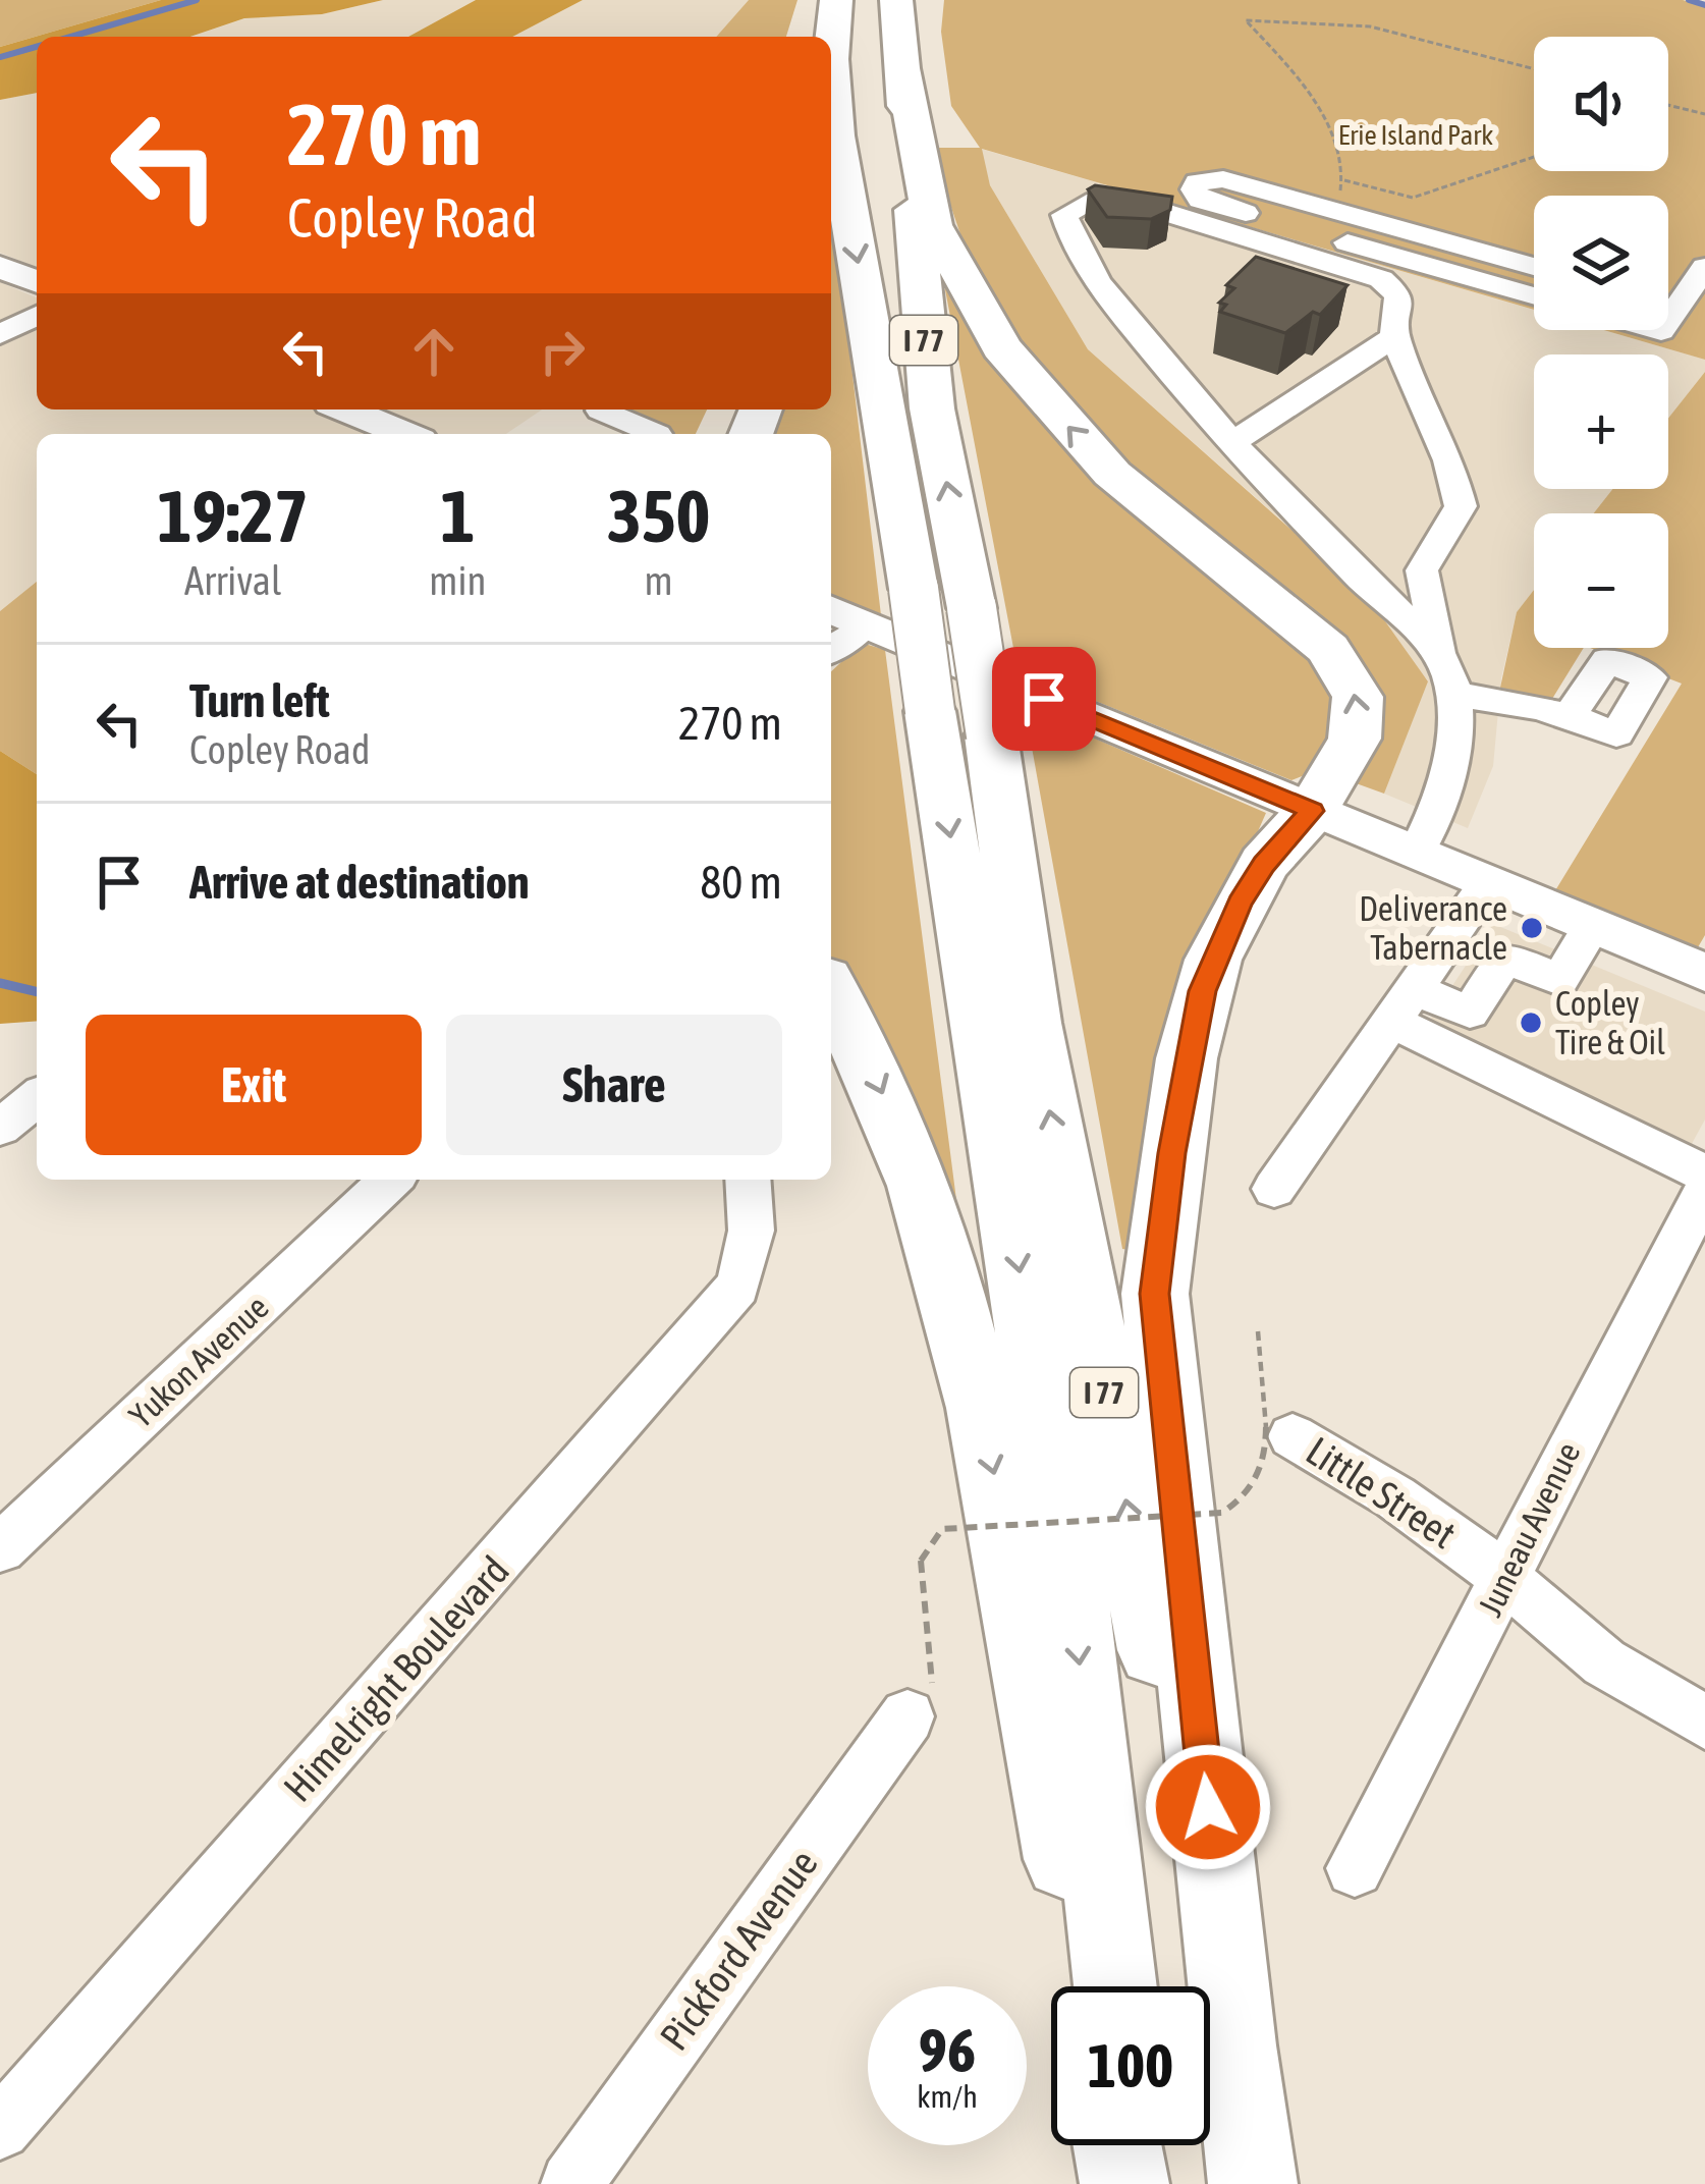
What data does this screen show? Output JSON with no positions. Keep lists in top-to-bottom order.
{
  "streets": {
    "highway": ["I 77"],
    "street": [
      "Yukon Avenue",
      "Little Street",
      "Juneau Avenue",
      "Himelright Boulevard",
      "Pickford Avenue"
    ]
  },
  "crossings": [
    ["Little Street", "Juneau Avenue"]
  ],
  "parks": ["Erie Island Park"],
  "places": ["Deliverance Tabernacle", "Copley Tire & Oil"],
  "page": {
    "map_buttons": ["+", "−"],
    "turn": ["270 m", "Copley Road"],
    "eta": [
      "19:27",
      "Arrival",
      "1",
      "min",
      "350",
      "m"
    ],
    "list": [
      {
        "name": "Turn left",
        "note": "Copley Road",
        "value": "270 m"
      },
      {
        "name": "Arrive at destination",
        "value": "80 m"
      }
    ],
    "buttons": ["Exit", "Share"],
    "speed": "96 km/h",
    "limit": "100"
  }
}
